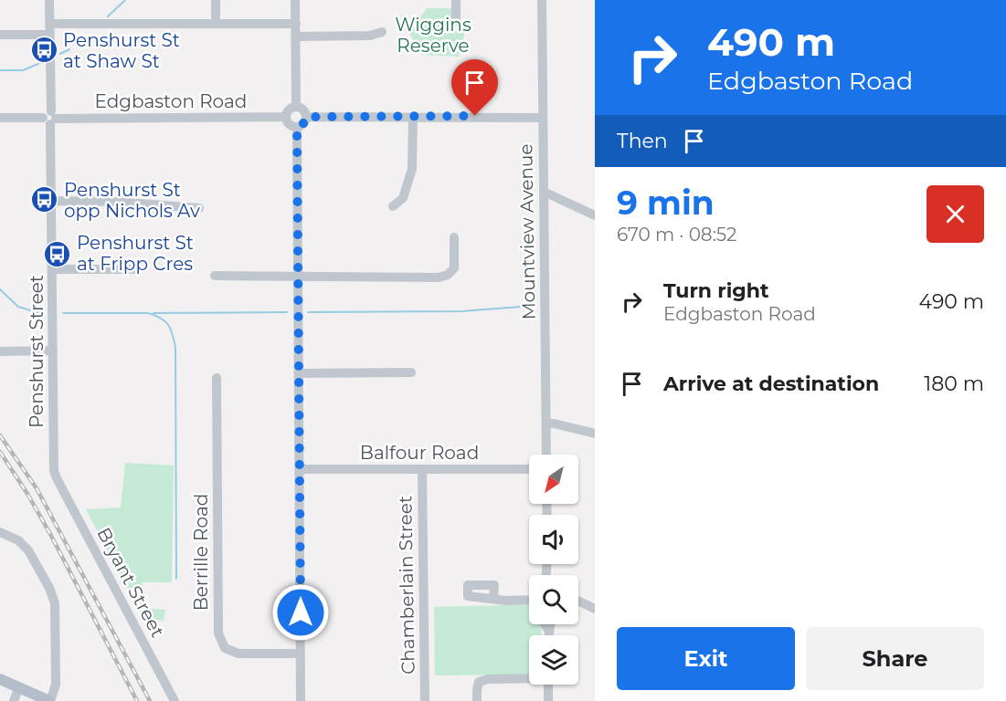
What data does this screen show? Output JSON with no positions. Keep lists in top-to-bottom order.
{
  "streets": {
    "street": [
      "Edgbaston Road",
      "Mountview Avenue",
      "Penshurst Street",
      "Balfour Road",
      "Berrille Road",
      "Bryant Street",
      "Chamberlain Street"
    ]
  },
  "crossings": [
    ["Edgbaston Road", "Penshurst Street"],
    ["Penshurst Street", "Bryant Street"],
    ["Balfour Road", "Chamberlain Street"]
  ],
  "parks": ["Wiggins Reserve"],
  "places": {
    "bus stop": ["Penshurst St at Shaw St", "Penshurst St opp Nichols Av", "Penshurst St at Fripp Cres"]
  },
  "north": "bottom left",
  "page": {
    "turn": ["490 m", "Edgbaston Road"],
    "then": "Then",
    "heading": ["9 min", "670 m · 08:52"],
    "list": [
      {
        "name": "Turn right",
        "note": "Edgbaston Road",
        "value": "490 m"
      },
      {
        "name": "Arrive at destination",
        "value": "180 m"
      }
    ],
    "buttons": ["Exit", "Share"]
  }
}
